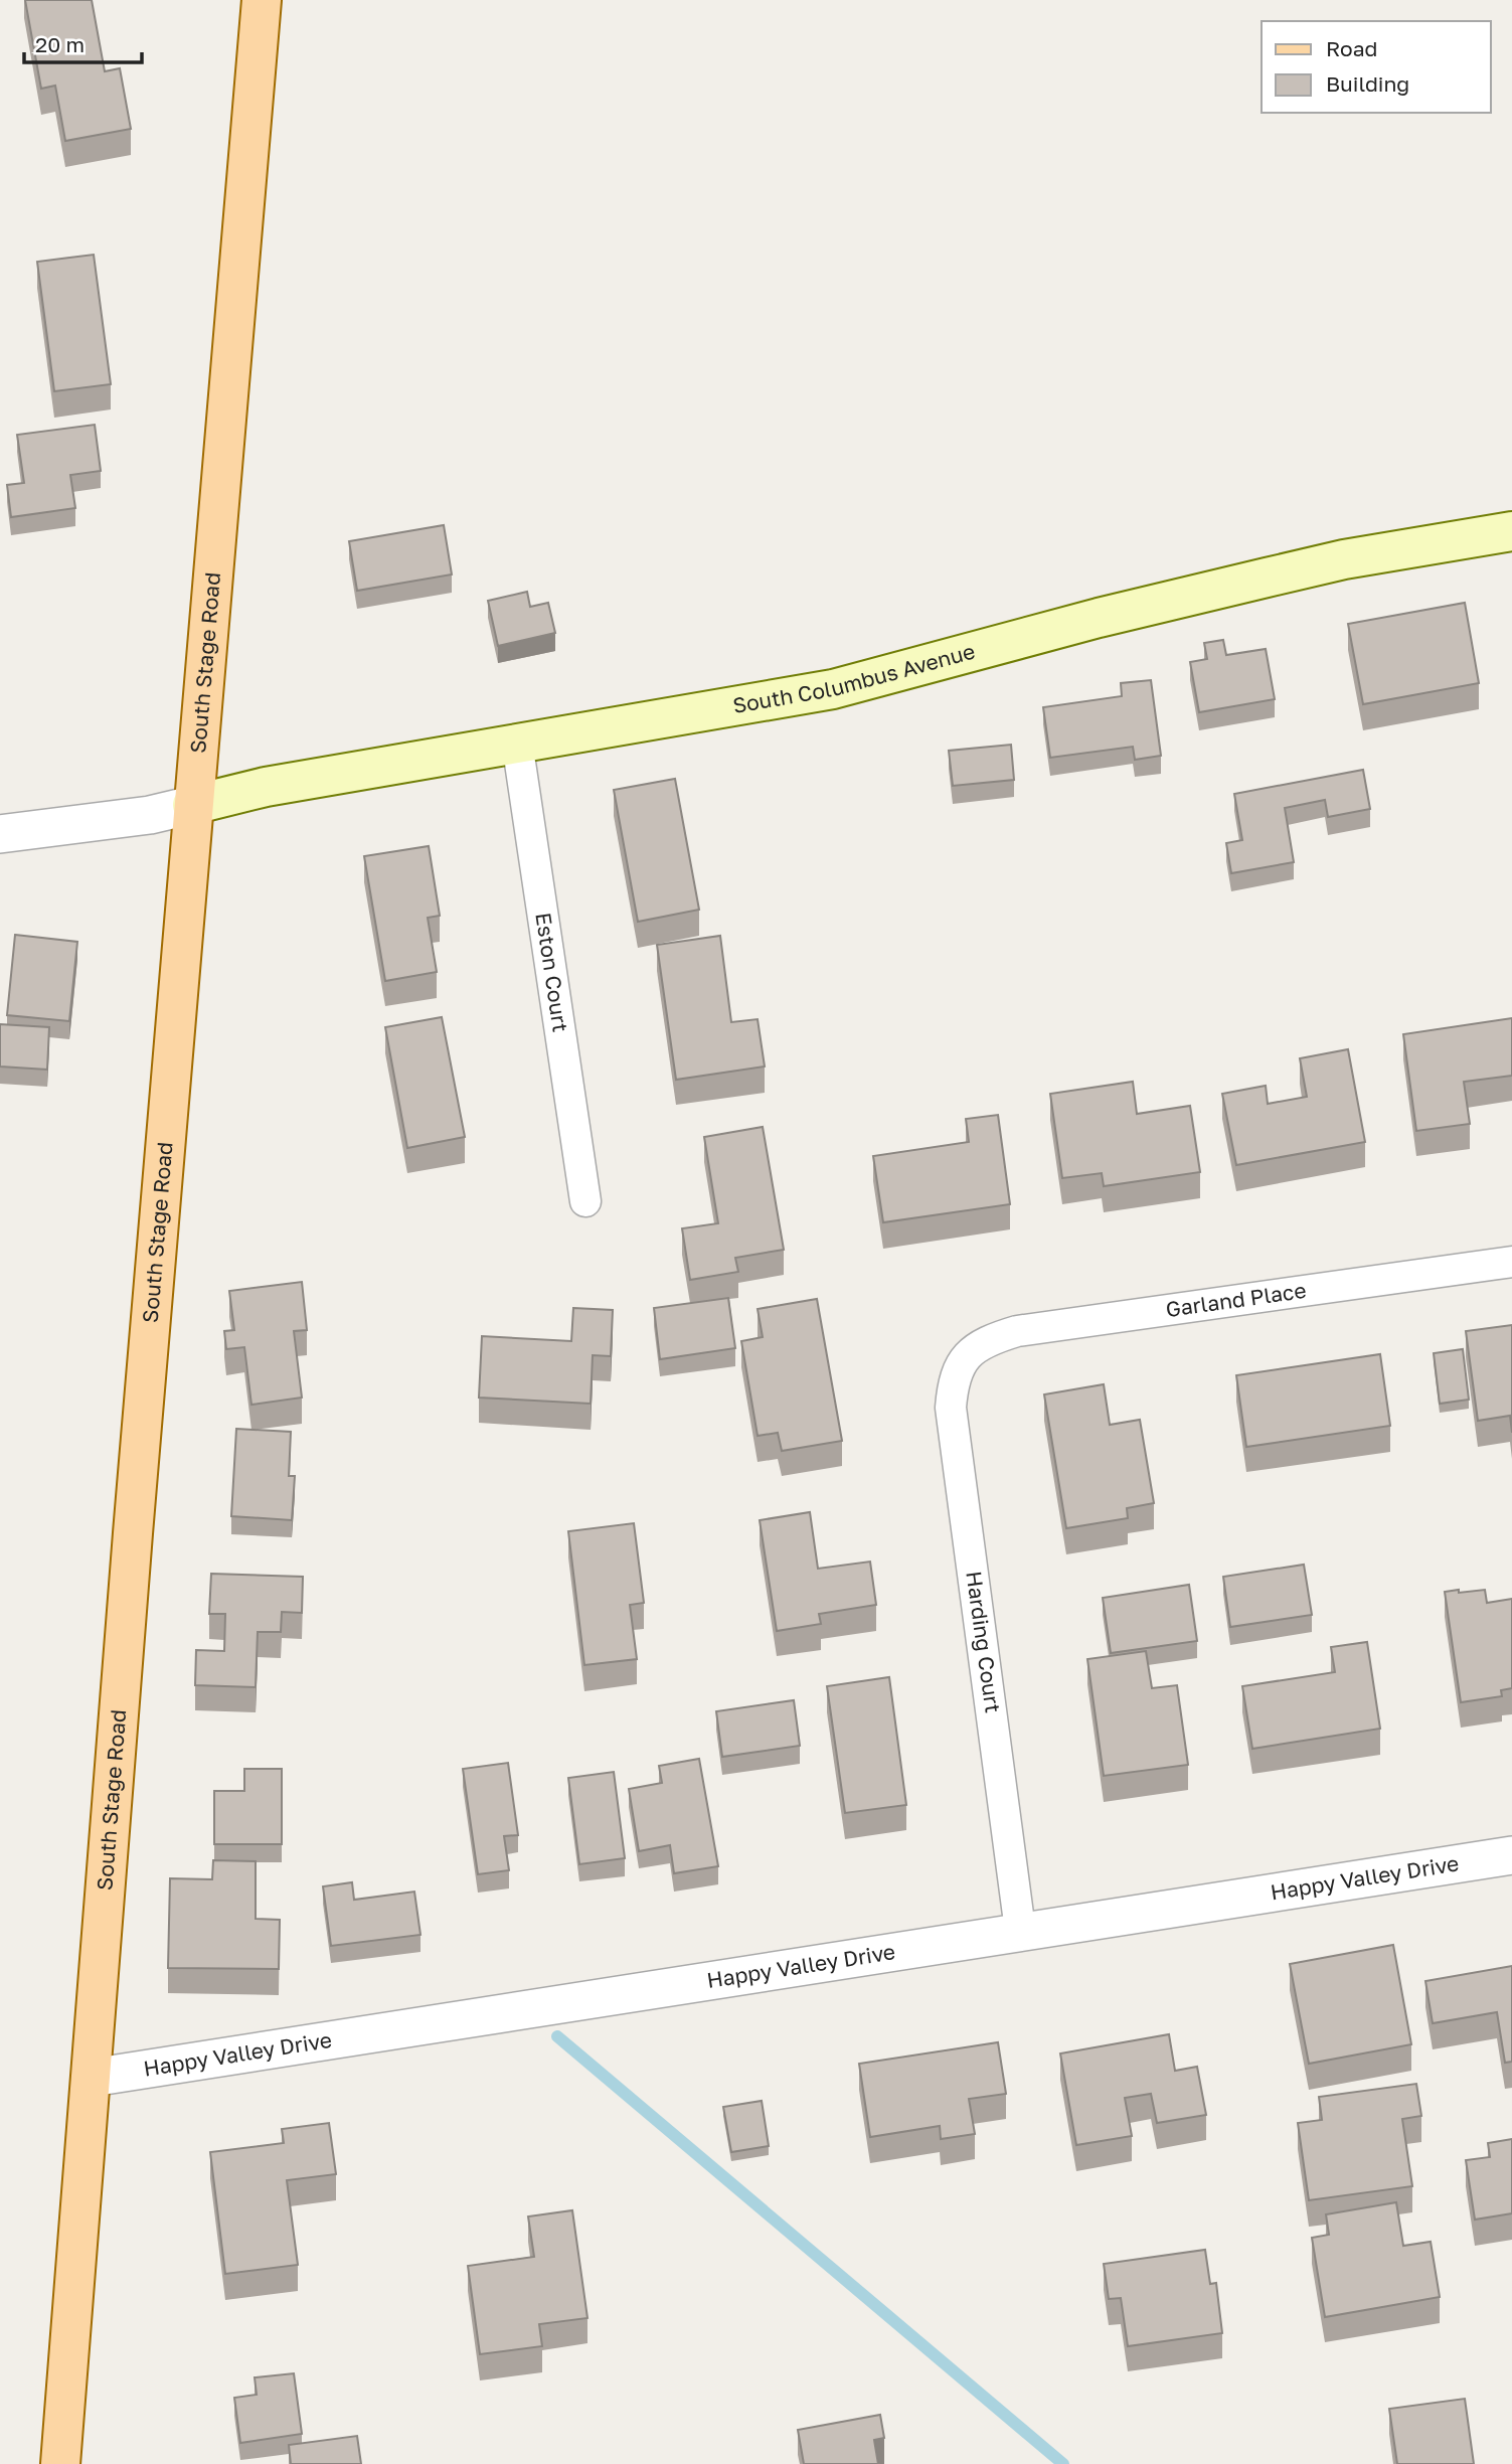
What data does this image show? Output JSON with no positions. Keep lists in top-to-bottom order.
{
  "streets": {
    "main road": ["South Stage Road", "South Columbus Avenue"],
    "street": [
      "Eston Court",
      "Garland Place",
      "Harding Court",
      "Happy Valley Drive"
    ]
  },
  "crossings": [
    ["South Stage Road", "South Columbus Avenue"],
    ["South Stage Road", "Happy Valley Drive"],
    ["South Columbus Avenue", "Eston Court"],
    ["Garland Place", "Harding Court"],
    ["Harding Court", "Happy Valley Drive"]
  ],
  "legend": ["Road", "Building"],
  "scale_bar": "20 m"
}
